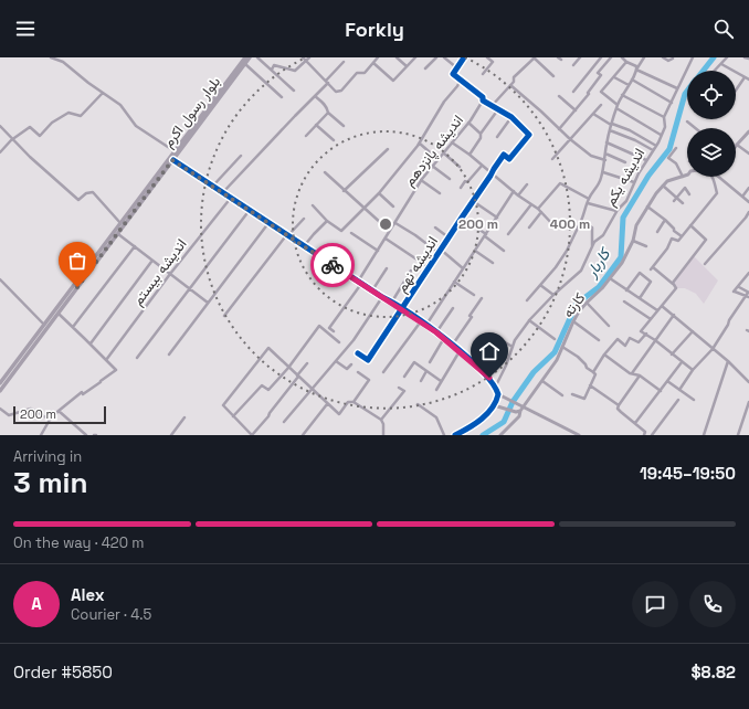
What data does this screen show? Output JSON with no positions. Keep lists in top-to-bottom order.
{
  "streets": {
    "main road": ["بلوار رسول اکرم"],
    "street": [
      "اندیشه پانزدهم",
      "اندیشه یکم",
      "اندیشه نهم",
      "اندیشه بیستم",
      "کارته"
    ]
  },
  "water": ["کاربار"],
  "scale_bar": "200 m",
  "page": {
    "header": "Forkly",
    "scale": "200 m",
    "heading": ["3 min", "Arriving in", "19:45–19:50"],
    "panel": [
      "Alex",
      "Courier · 4.5",
      "Order #5850",
      "$8.82"
    ],
    "bar": "On the way · 420 m",
    "round": "A"
  },
  "rings": ["200 m", "400 m"]
}
